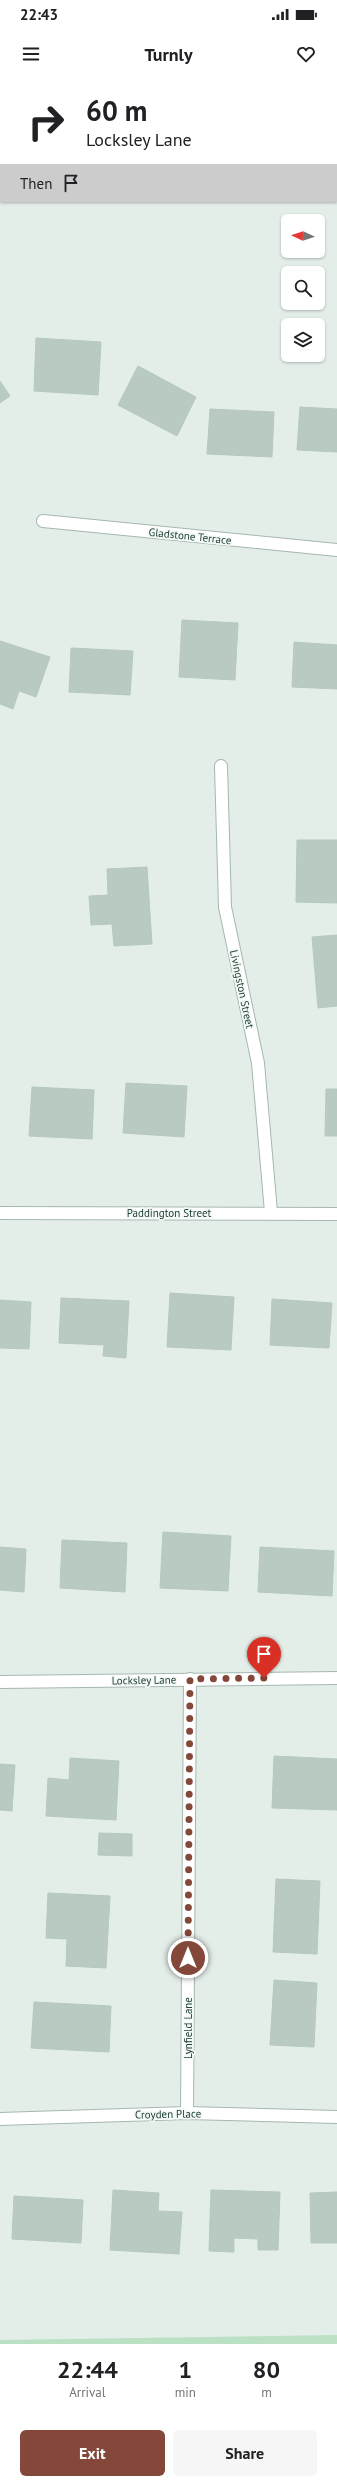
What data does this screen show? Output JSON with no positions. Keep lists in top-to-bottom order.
{
  "streets": {
    "street": [
      "Gladstone Terrace",
      "Livingston Street",
      "Paddington Street",
      "Locksley Lane",
      "Lynfield Lane",
      "Croyden Place"
    ]
  },
  "crossings": [
    ["Livingston Street", "Paddington Street"],
    ["Locksley Lane", "Lynfield Lane"],
    ["Lynfield Lane", "Croyden Place"]
  ],
  "north": "left",
  "page": {
    "status": "22:43",
    "header": "Turnly",
    "turn": ["60 m", "Locksley Lane"],
    "then": "Then",
    "eta": [
      "22:44",
      "Arrival",
      "1",
      "min",
      "80",
      "m"
    ],
    "buttons": ["Exit", "Share"]
  }
}
